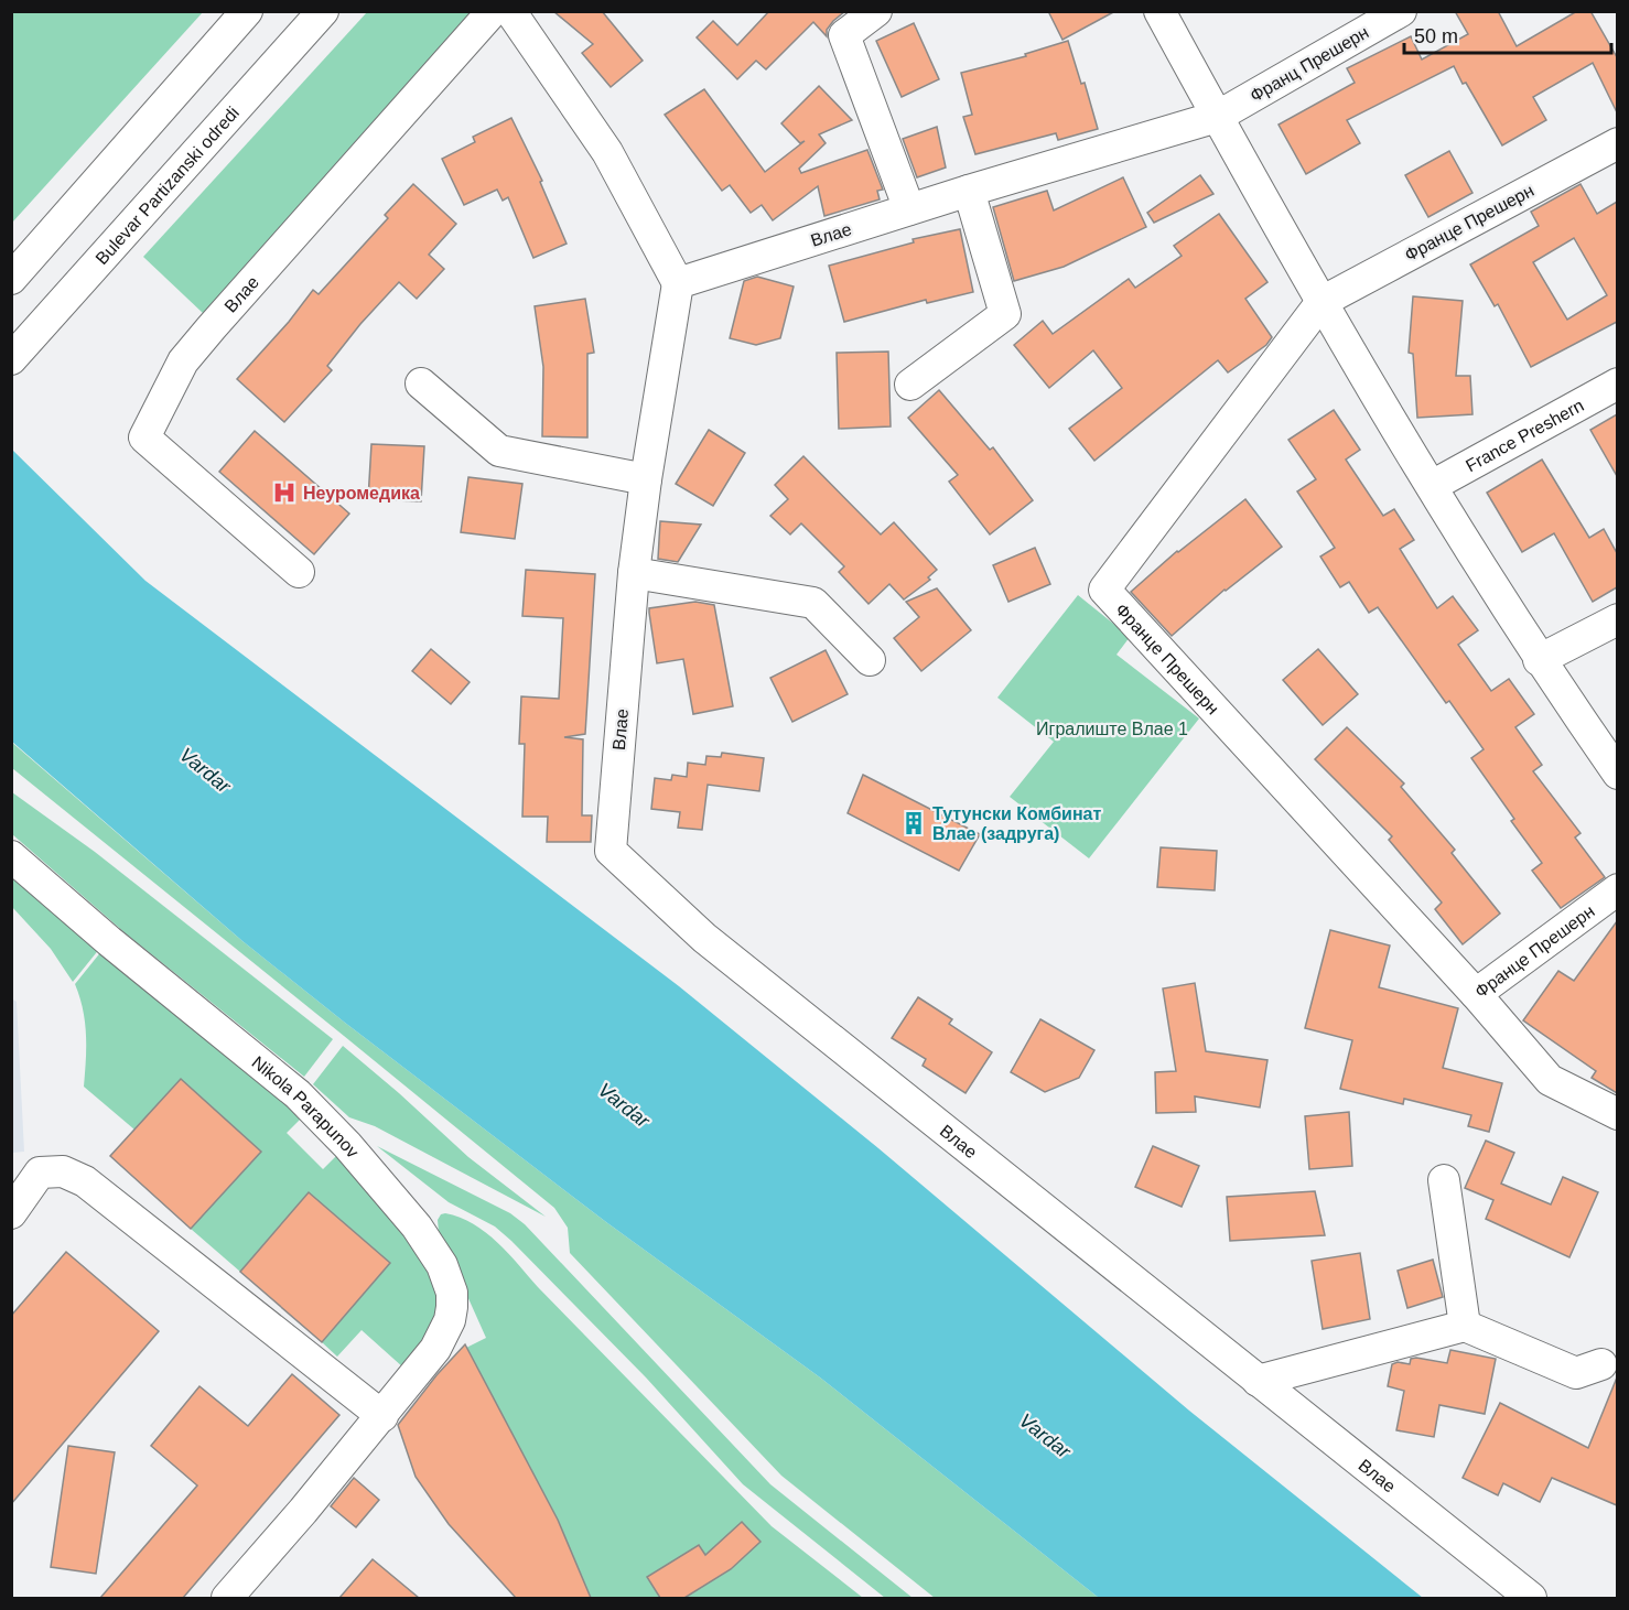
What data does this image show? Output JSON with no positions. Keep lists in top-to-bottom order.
{
  "streets": {
    "street": [
      "Франц Прешерн",
      "Bulevar Partizanski odredi",
      "Францe Прешерн",
      "Влае",
      "France Preshern",
      "Франце Прешерн",
      "Nikola Parapunov"
    ]
  },
  "crossings": [
    ["Франц Прешерн", "Влае"],
    ["Францe Прешерн", "Франце Прешерн"]
  ],
  "water": ["Vardar"],
  "parks": ["Игралиште Влае 1"],
  "places": {
    "hospital": ["Неуромедика"],
    "building": ["Тутунски Комбинат Влае (задруга)"]
  },
  "scale_bar": "50 m"
}
